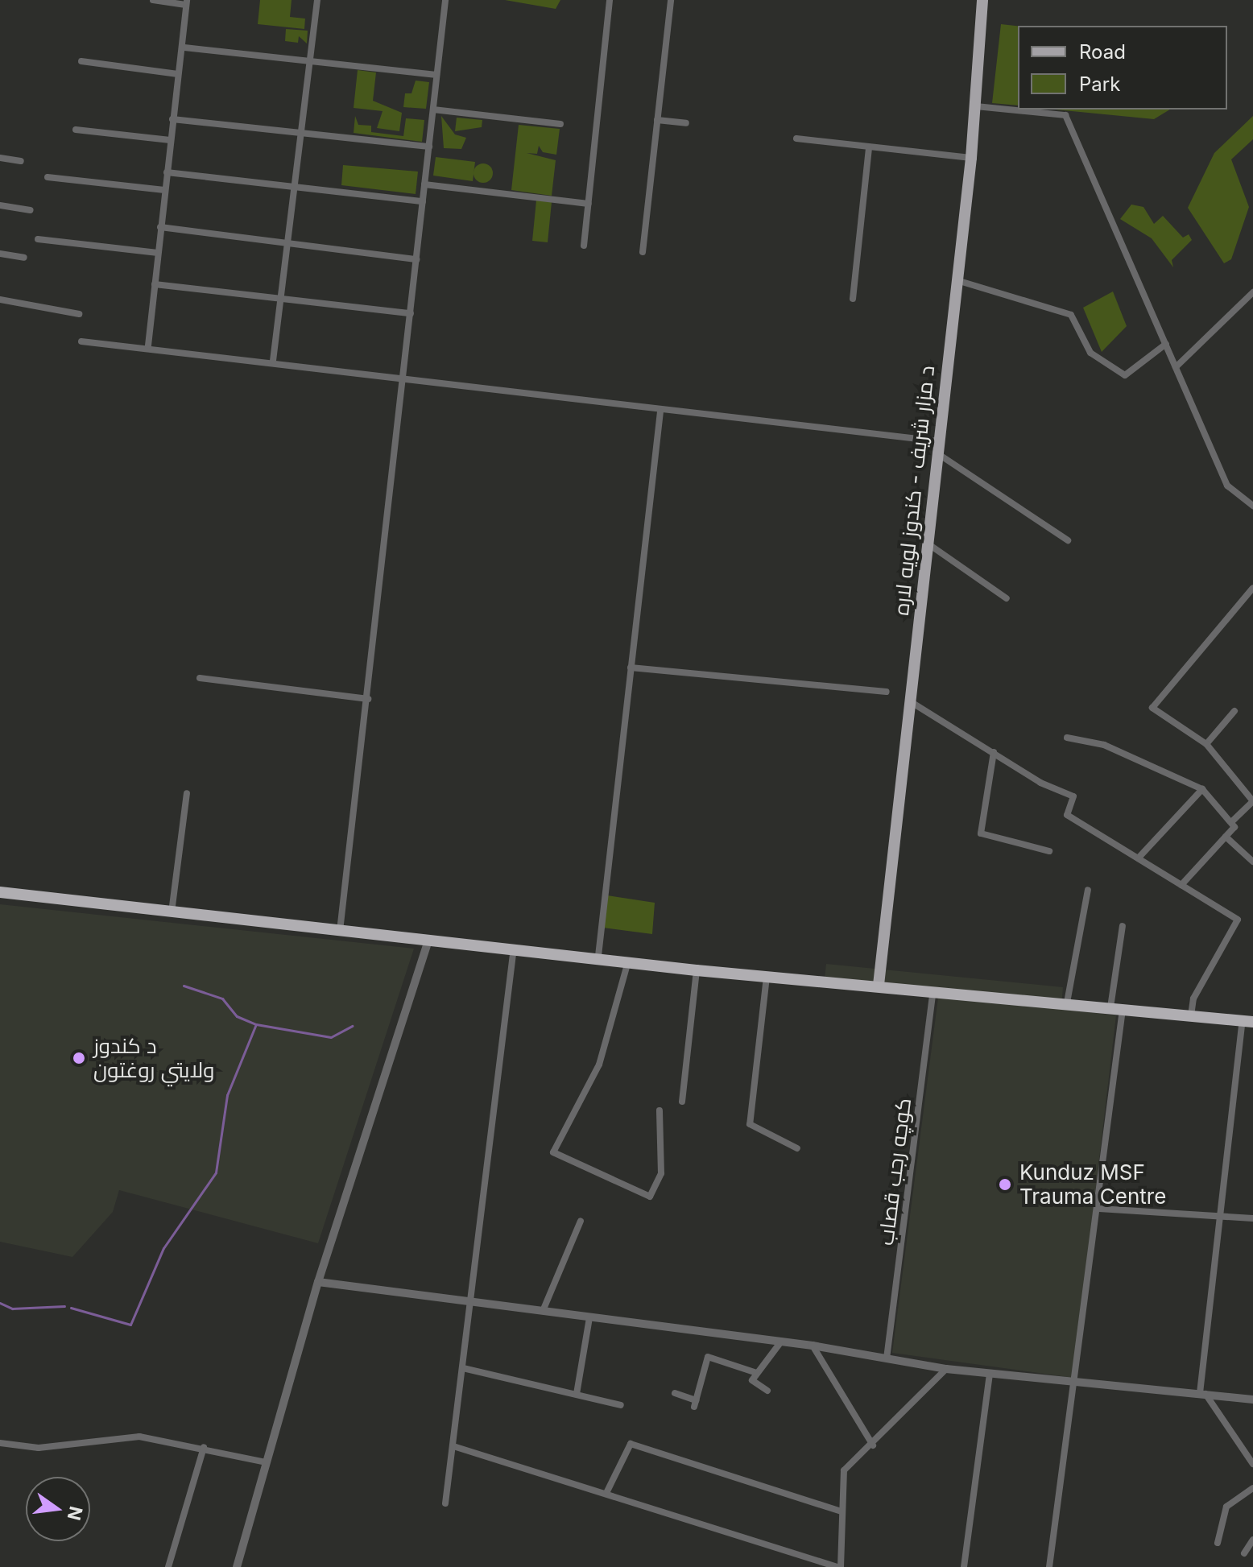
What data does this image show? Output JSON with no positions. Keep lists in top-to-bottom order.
{
  "streets": {
    "main road": ["د مزار شریف - کندوز لویه لاره"],
    "street": ["کوچه رجب قصاب"]
  },
  "places": ["د کندوز ولایتي روغتون", "Kunduz MSF Trauma Centre"],
  "legend": ["Road", "Park"],
  "north": "right"
}
